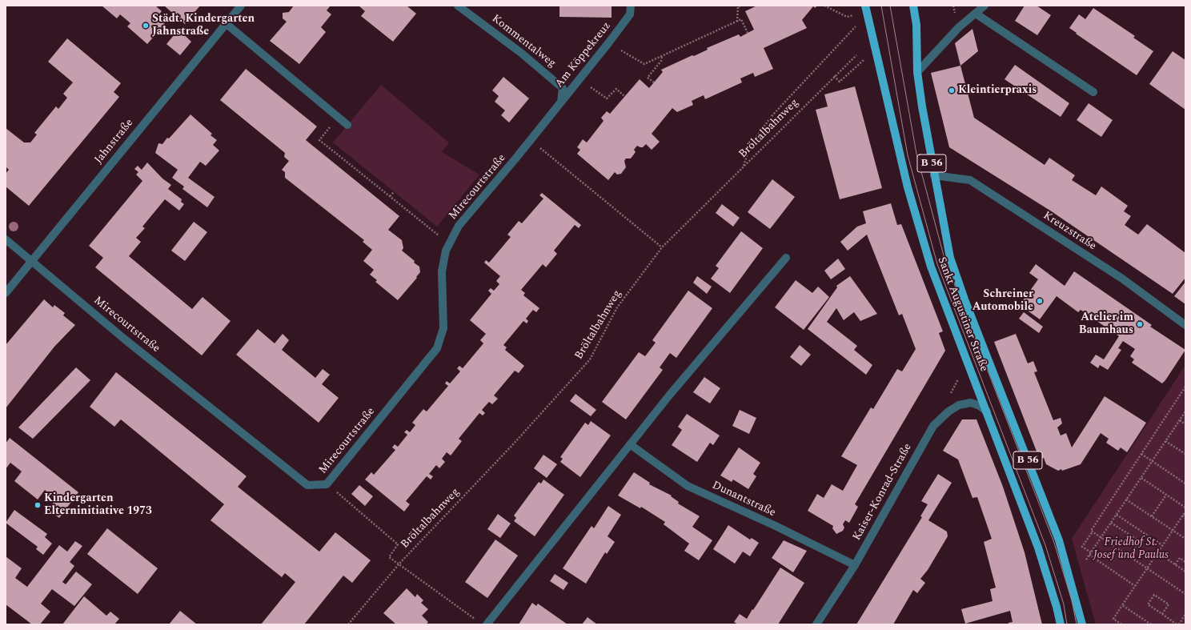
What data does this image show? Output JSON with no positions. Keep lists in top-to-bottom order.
{
  "streets": {
    "main road": ["B 56", "Sankt Augustiner Straße"],
    "street": [
      "Kommentalweg",
      "Am Köppekreuz",
      "Jahnstraße",
      "Mirecourtstraße",
      "Kreuzstraße",
      "Kaiser-Konrad-Straße",
      "Dunantstraße"
    ],
    "path": ["Bröltalbahnweg"]
  },
  "crossings": [
    ["Kommentalweg", "Am Köppekreuz"],
    ["Kommentalweg", "Mirecourtstraße"],
    ["Am Köppekreuz", "Mirecourtstraße"],
    ["Jahnstraße", "Mirecourtstraße"],
    ["Kreuzstraße", "Sankt Augustiner Straße"],
    ["Sankt Augustiner Straße", "Kaiser-Konrad-Straße"],
    ["Kaiser-Konrad-Straße", "Dunantstraße"]
  ],
  "parks": ["Friedhof St. Josef und Paulus"],
  "places": [
    "Städt. Kindergarten Jahnstraße",
    "Kleintierpraxis",
    "Schreiner Automobile",
    "Atelier im Baumhaus",
    "Kindergarten Elterninitiative 1973"
  ]
}
